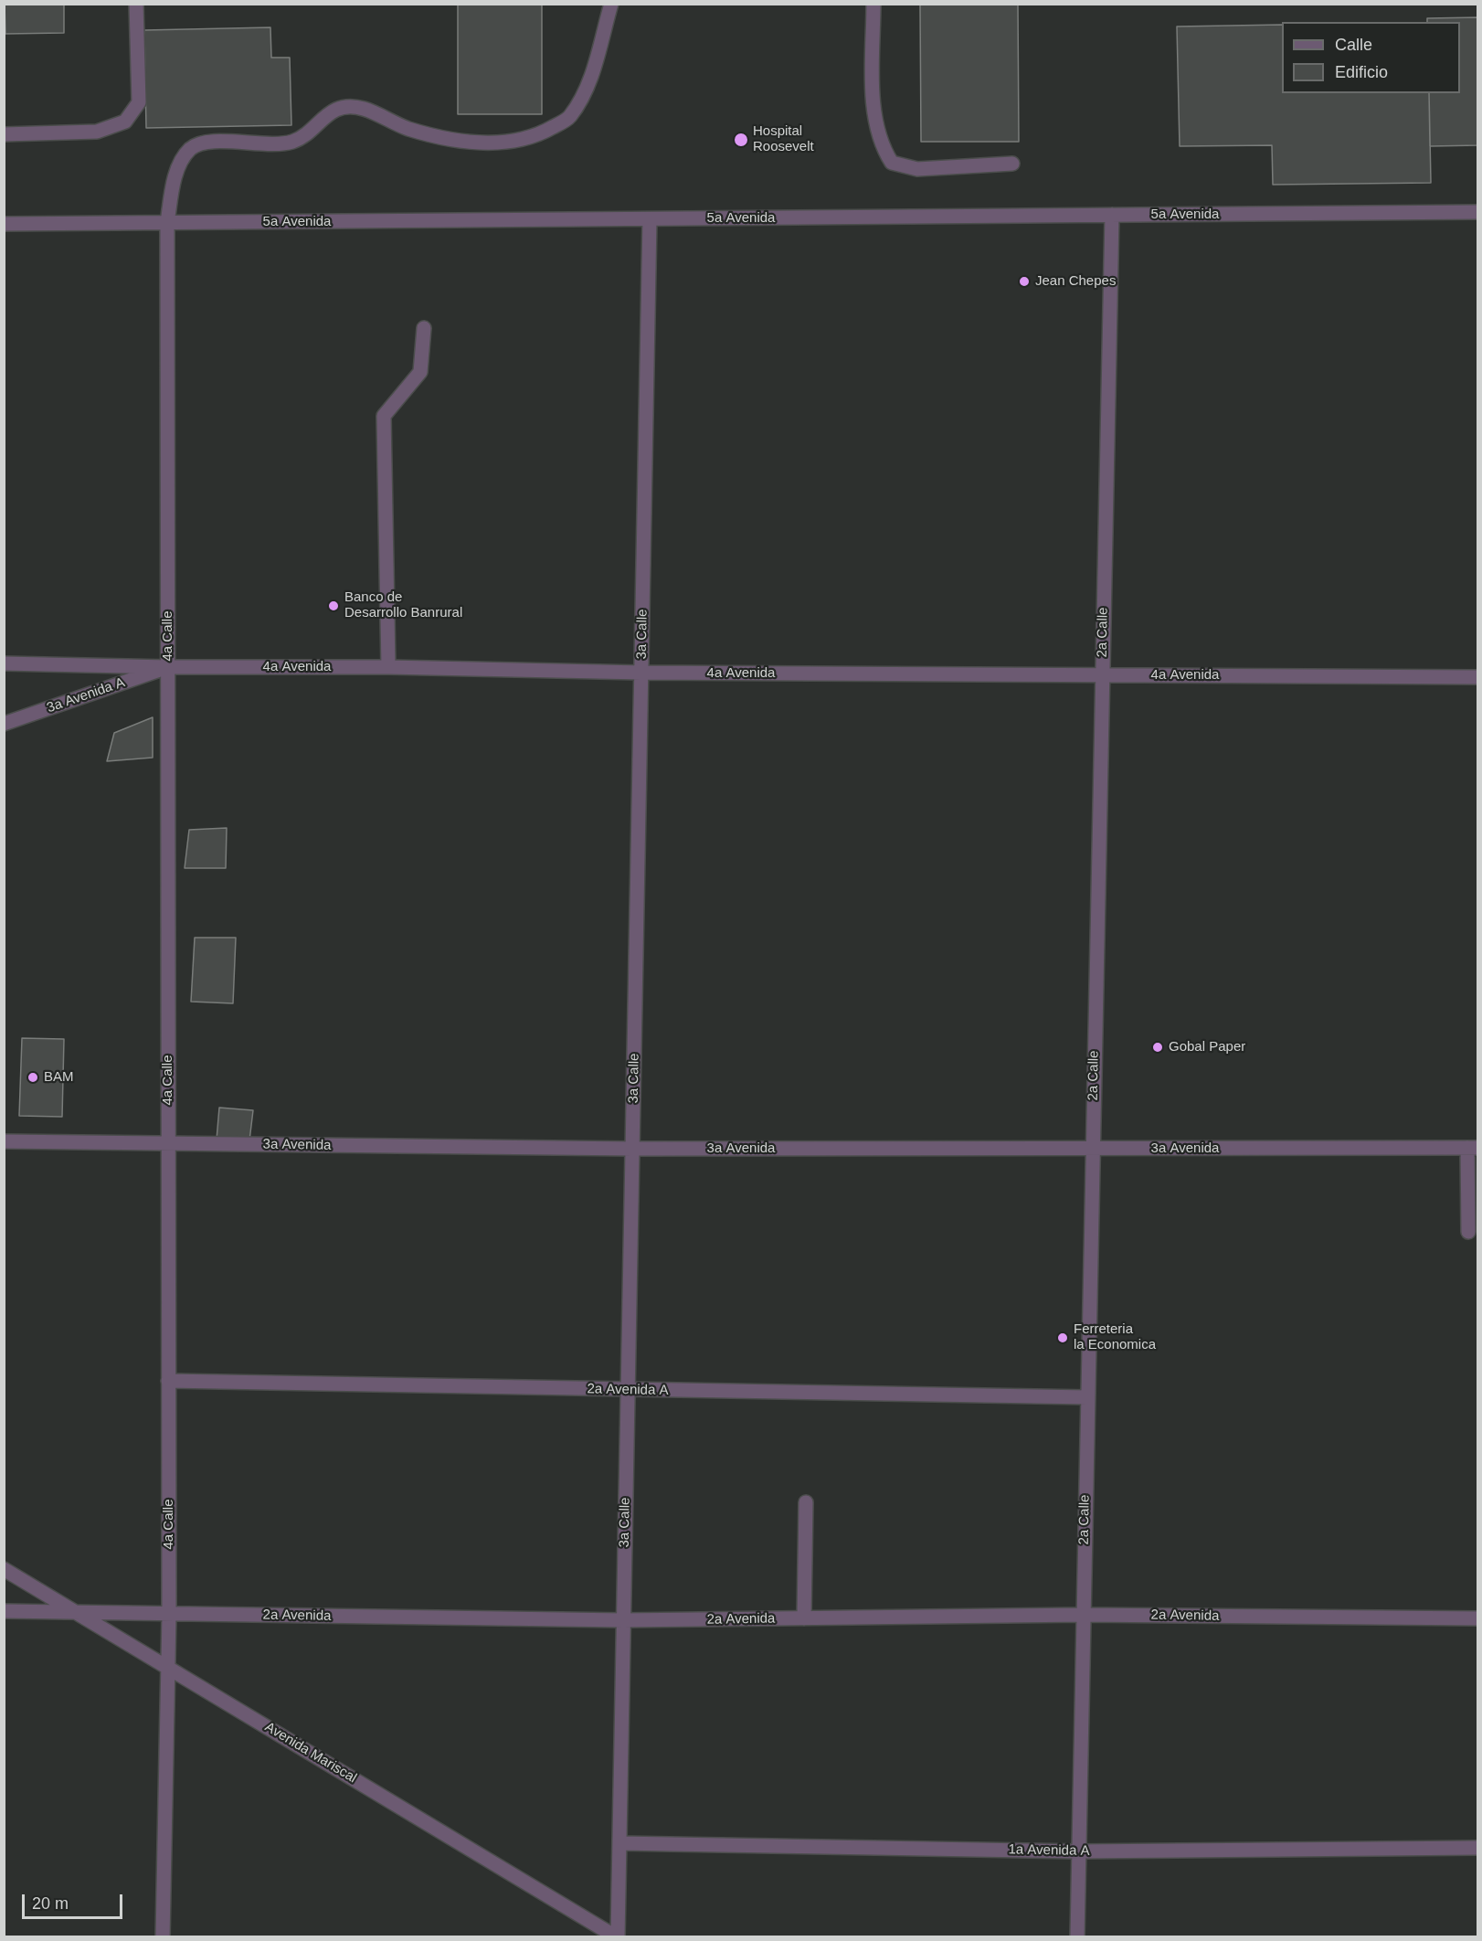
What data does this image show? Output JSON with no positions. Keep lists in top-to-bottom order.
{
  "streets": {
    "street": [
      "5a Avenida",
      "2a Calle",
      "3a Calle",
      "4a Calle",
      "4a Avenida",
      "3a Avenida A",
      "3a Avenida",
      "2a Avenida A",
      "2a Avenida",
      "Avenida Mariscal",
      "1a Avenida A"
    ]
  },
  "crossings": [
    ["5a Avenida", "2a Calle"],
    ["5a Avenida", "3a Calle"],
    ["5a Avenida", "4a Calle"],
    ["2a Calle", "4a Avenida"],
    ["2a Calle", "3a Avenida"],
    ["2a Calle", "2a Avenida A"],
    ["2a Calle", "2a Avenida"],
    ["2a Calle", "1a Avenida A"],
    ["3a Calle", "4a Avenida"],
    ["3a Calle", "3a Avenida"],
    ["3a Calle", "2a Avenida A"],
    ["3a Calle", "2a Avenida"],
    ["3a Calle", "Avenida Mariscal"],
    ["3a Calle", "1a Avenida A"],
    ["4a Calle", "4a Avenida"],
    ["4a Calle", "3a Avenida A"],
    ["4a Calle", "3a Avenida"],
    ["4a Calle", "2a Avenida A"],
    ["4a Calle", "2a Avenida"],
    ["4a Calle", "Avenida Mariscal"],
    ["4a Avenida", "3a Avenida A"],
    ["2a Avenida", "Avenida Mariscal"]
  ],
  "places": [
    "Hospital Roosevelt",
    "Jean Chepes",
    "Banco de Desarrollo Banrural",
    "Gobal Paper",
    "BAM",
    "Ferreteria la Economica"
  ],
  "legend": ["Calle", "Edificio"],
  "scale_bar": "20 m"
}
